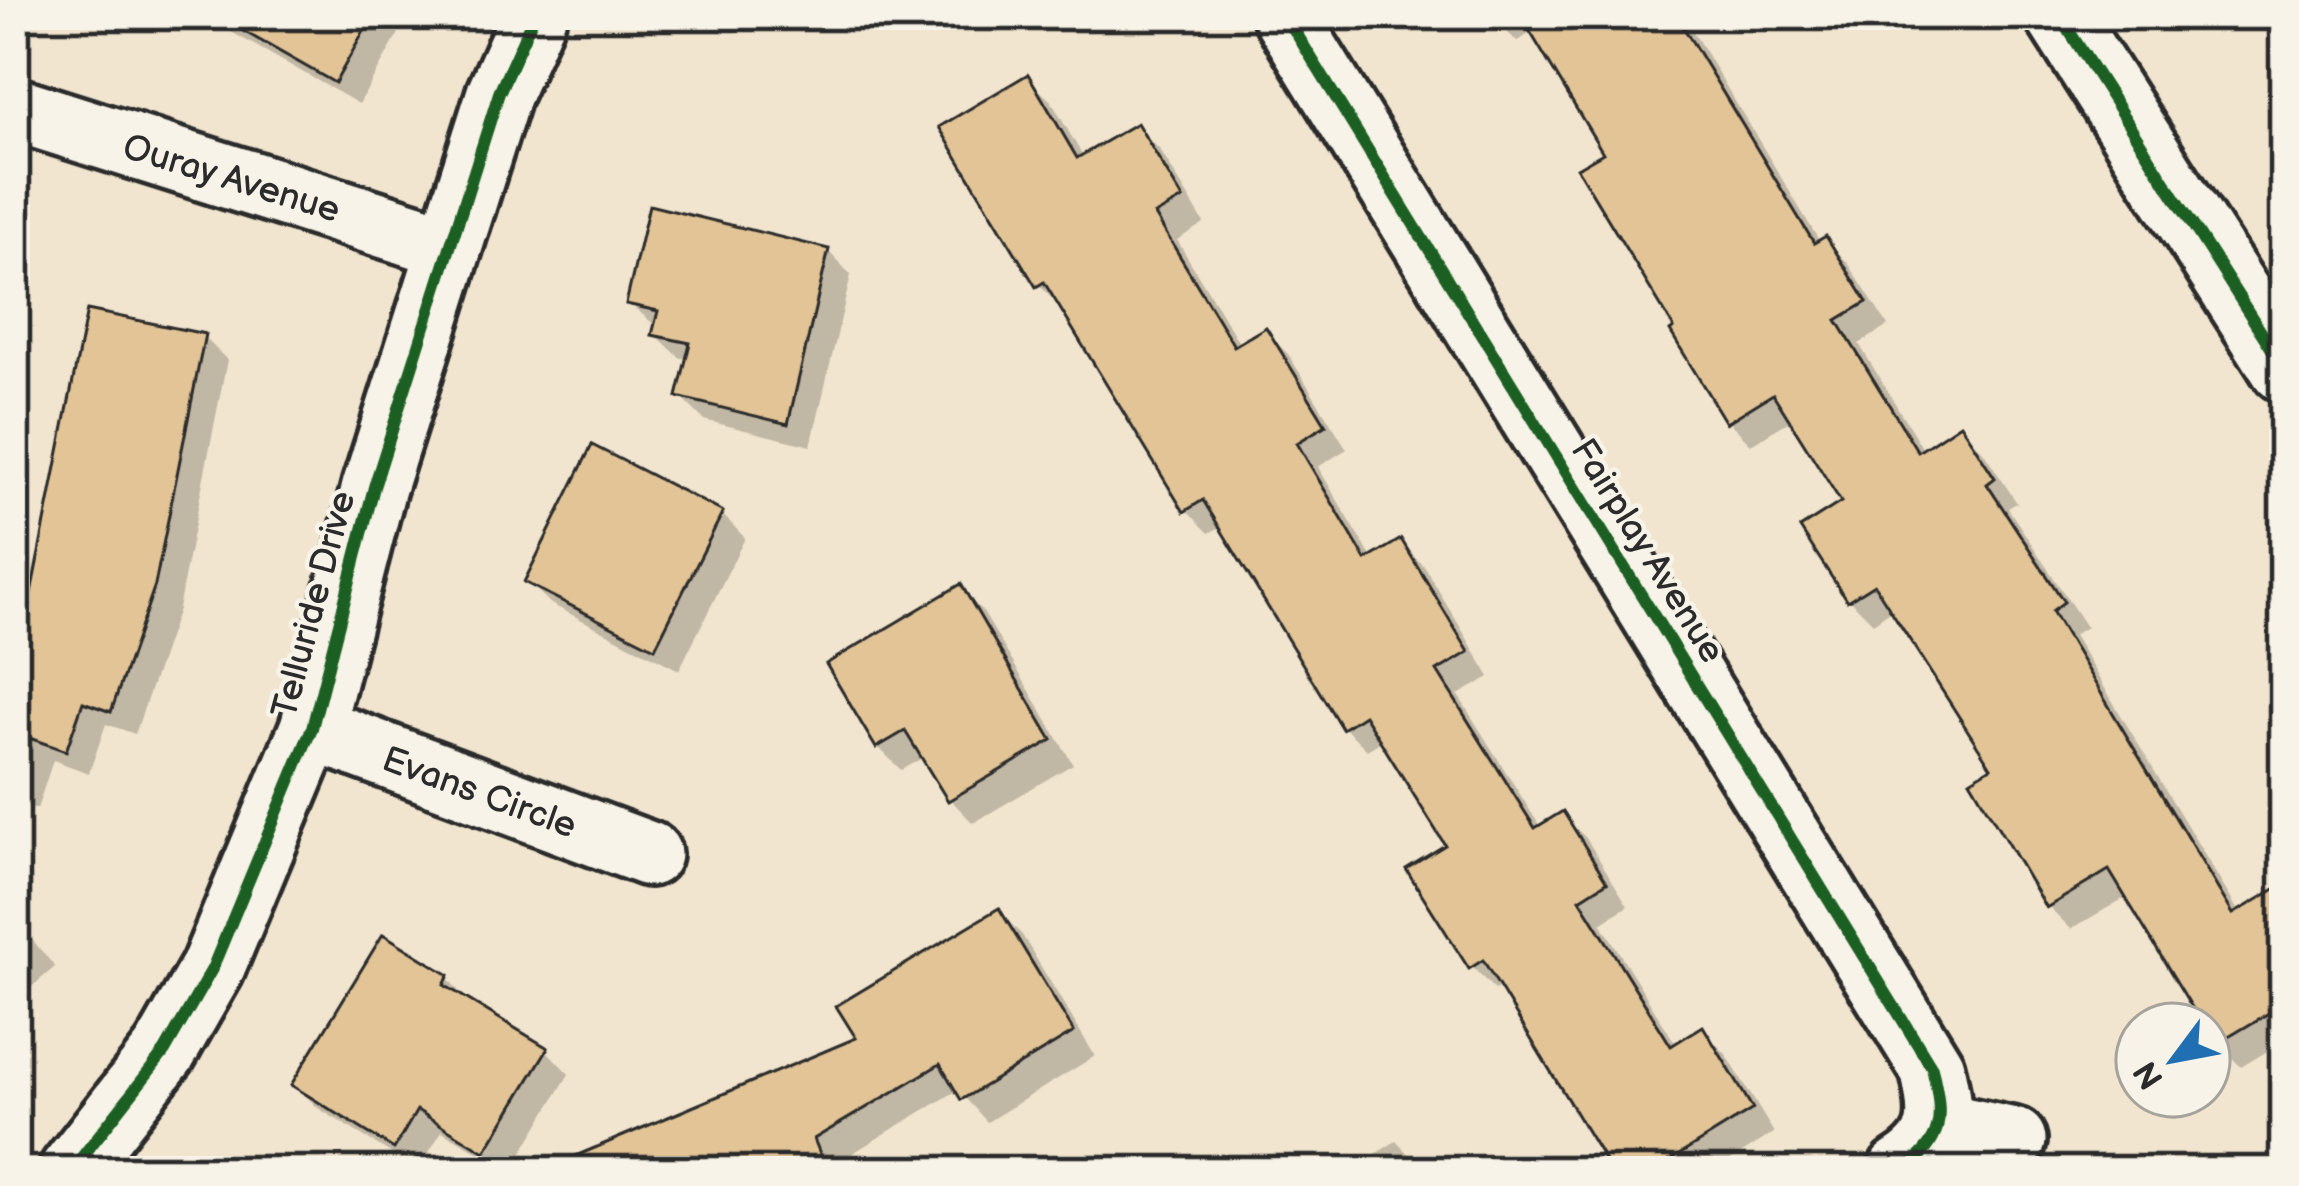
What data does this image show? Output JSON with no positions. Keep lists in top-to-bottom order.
{
  "streets": {
    "street": [
      "Ouray Avenue",
      "Fairplay Avenue",
      "Telluride Drive",
      "Evans Circle"
    ]
  },
  "crossings": [
    ["Ouray Avenue", "Telluride Drive"],
    ["Telluride Drive", "Evans Circle"]
  ],
  "north": "bottom left"
}
